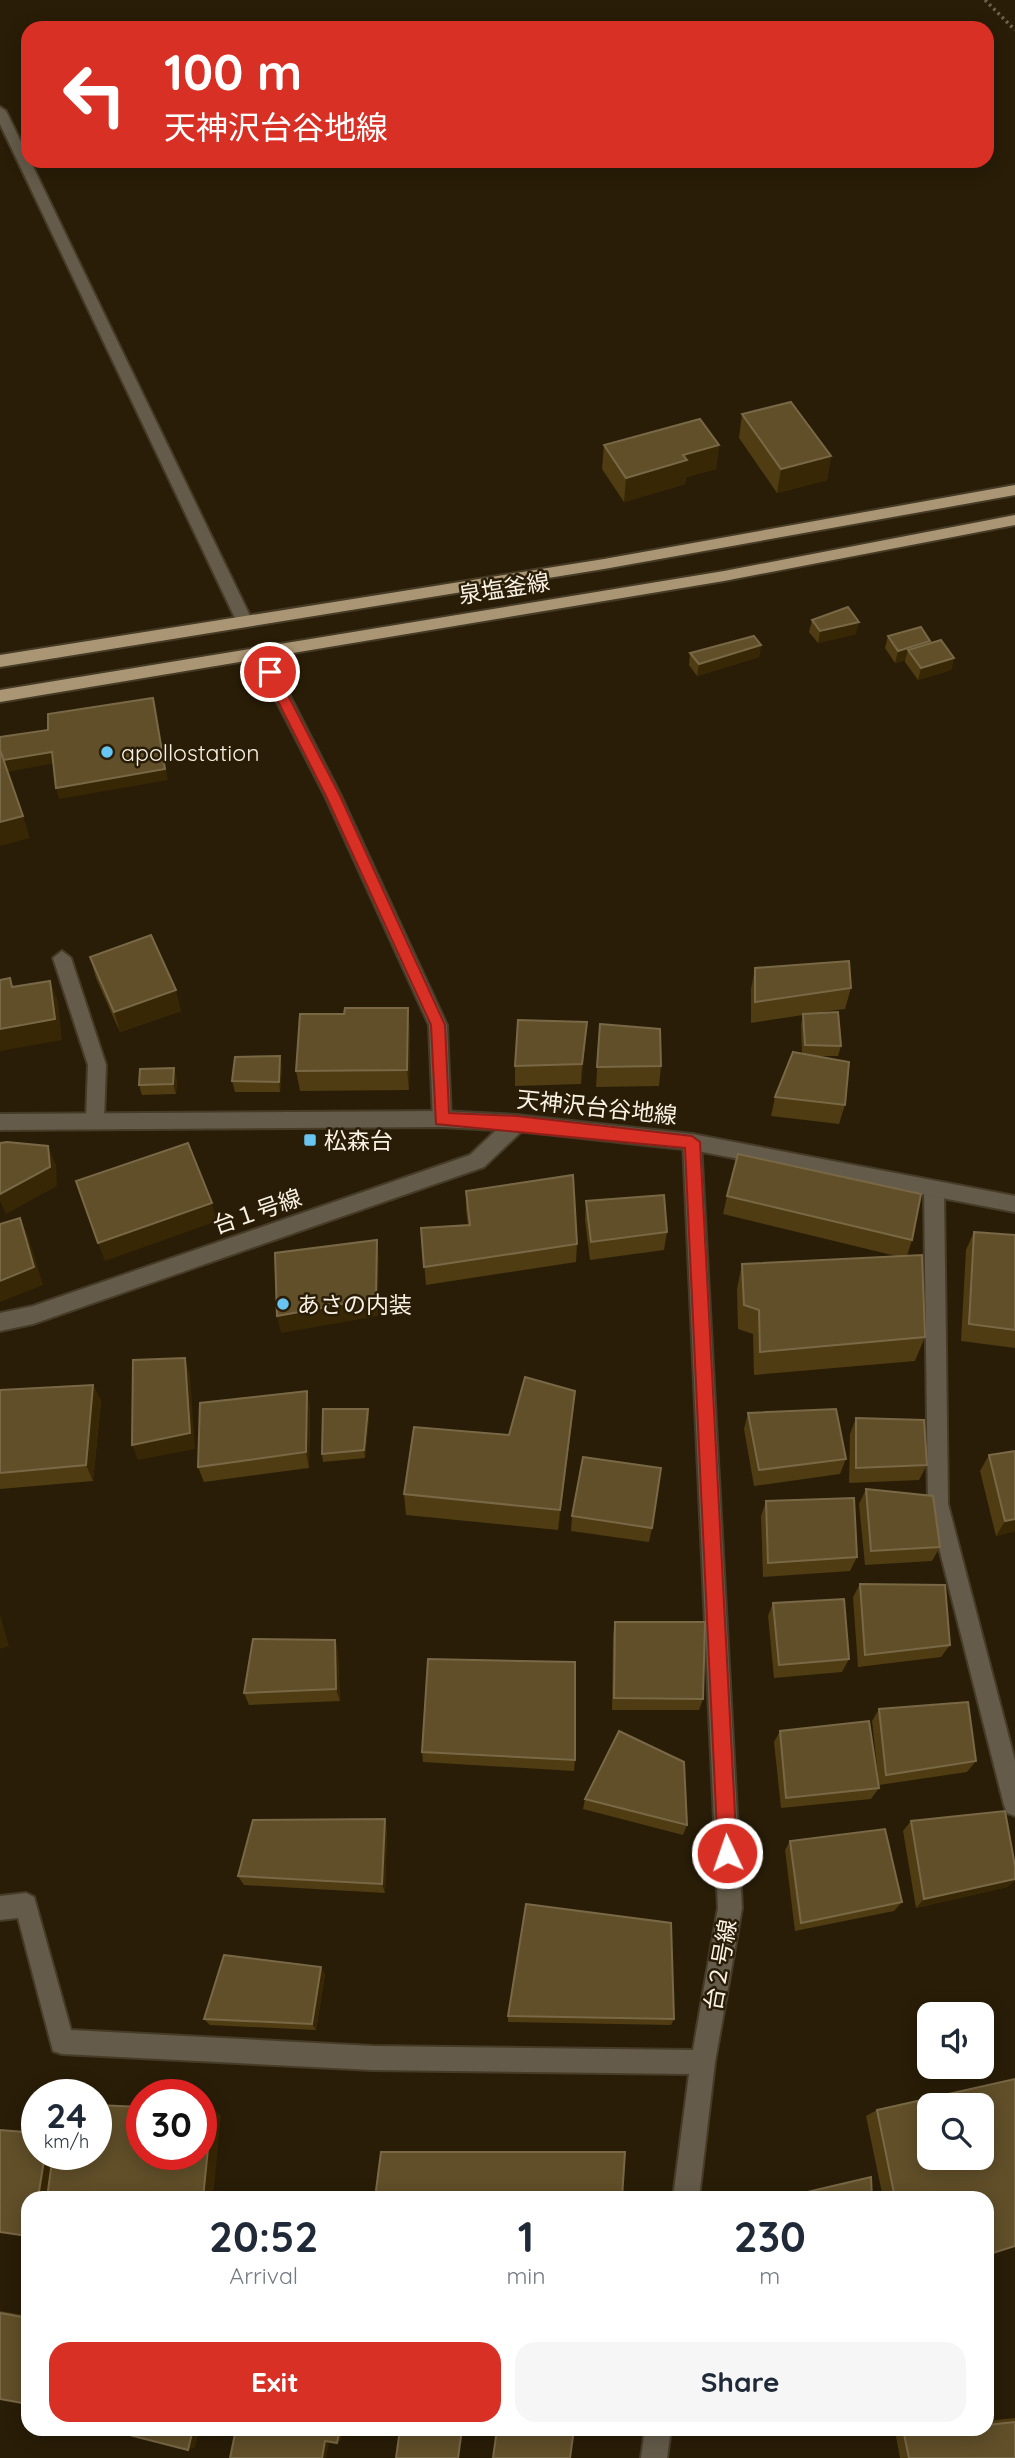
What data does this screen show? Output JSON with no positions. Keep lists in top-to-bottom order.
{
  "streets": {
    "main road": ["泉塩釜線"],
    "street": ["天神沢台谷地線", "台１号線", "台２号線"]
  },
  "crossings": [
    ["天神沢台谷地線", "台１号線"],
    ["天神沢台谷地線", "台２号線"]
  ],
  "places": {
    "other": ["apollostation", "あさの内装"],
    "transit": ["松森台"]
  },
  "page": {
    "turn": ["100 m", "天神沢台谷地線"],
    "speed": "24 km/h",
    "limit": "30",
    "eta": [
      "20:52",
      "Arrival",
      "1",
      "min",
      "230",
      "m"
    ],
    "buttons": ["Exit", "Share"]
  }
}
